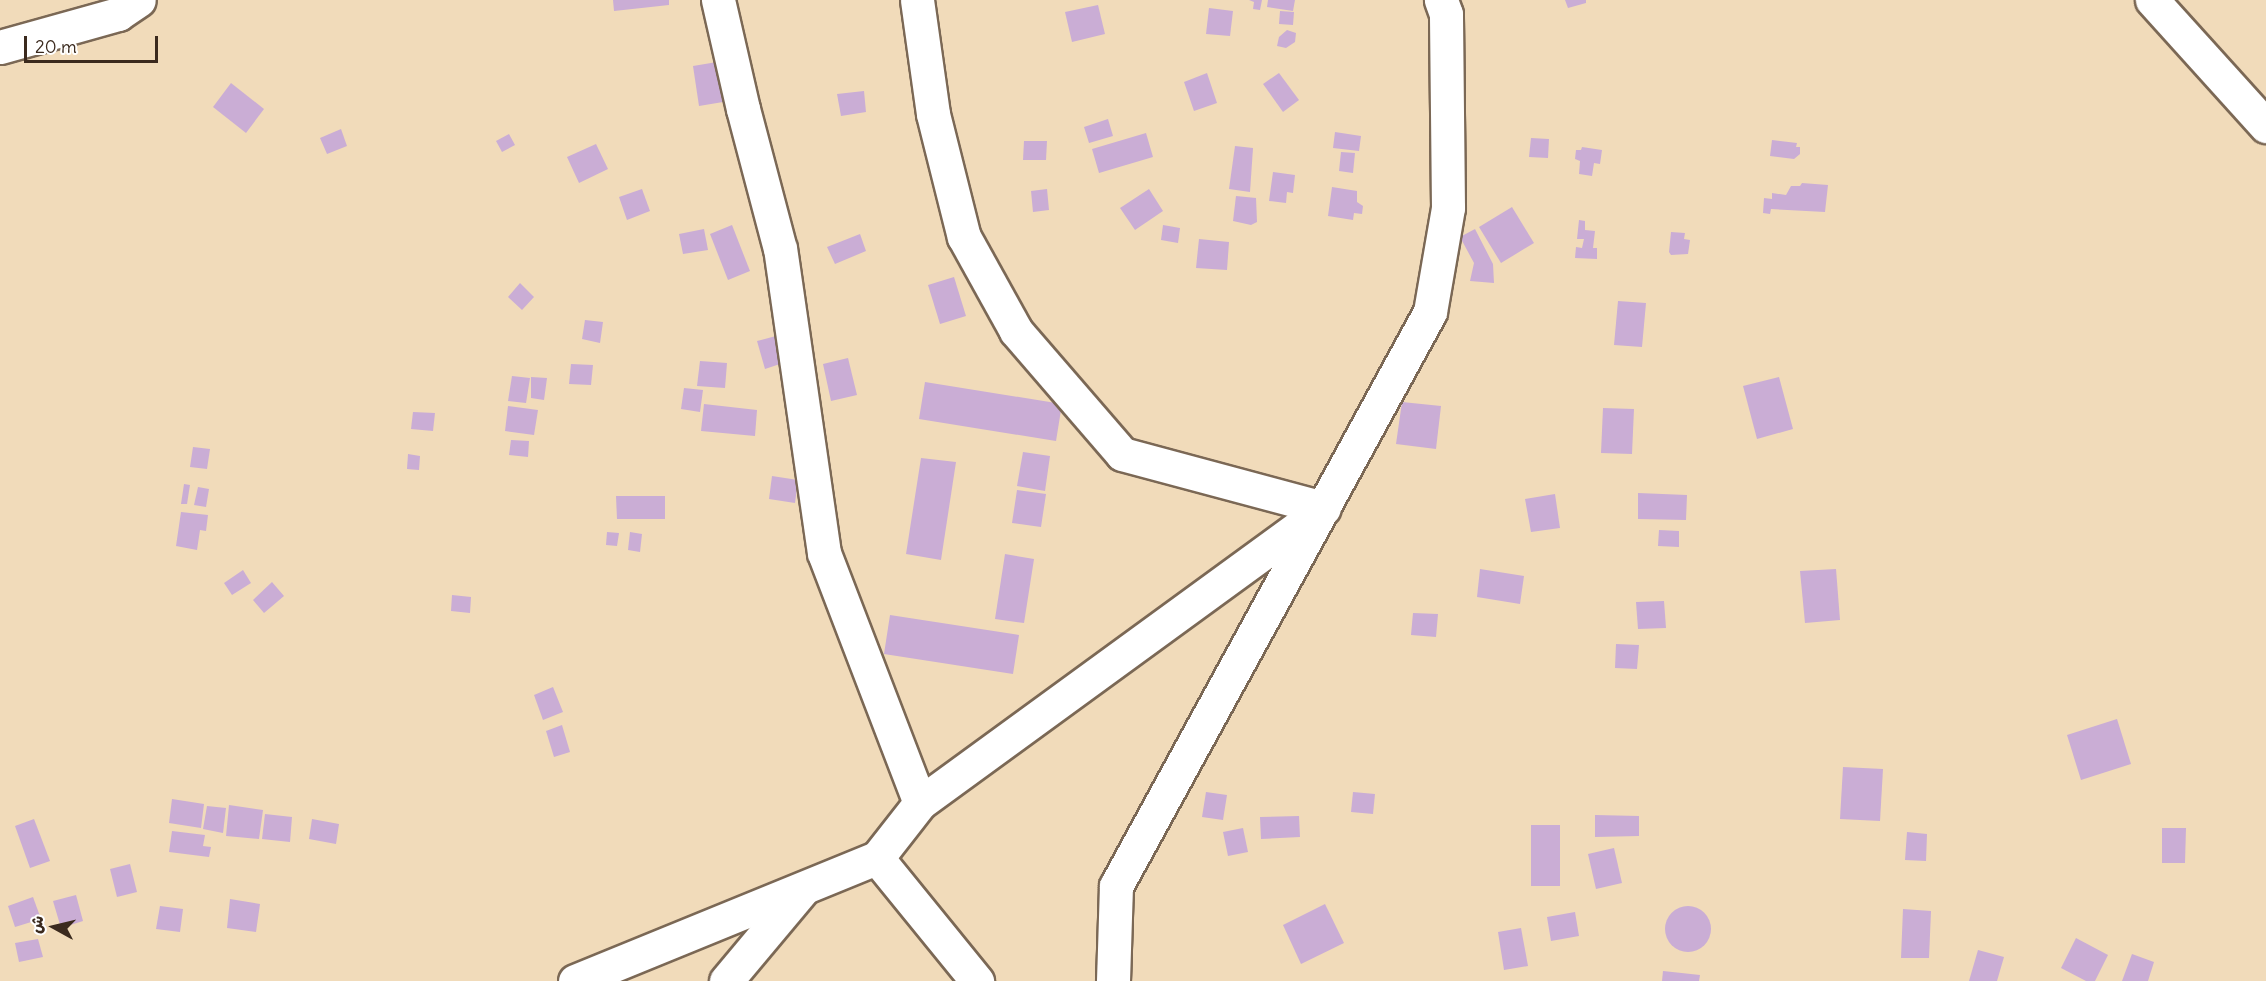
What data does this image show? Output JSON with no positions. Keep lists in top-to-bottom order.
{
  "scale_bar": "20 m",
  "north": "left"
}
